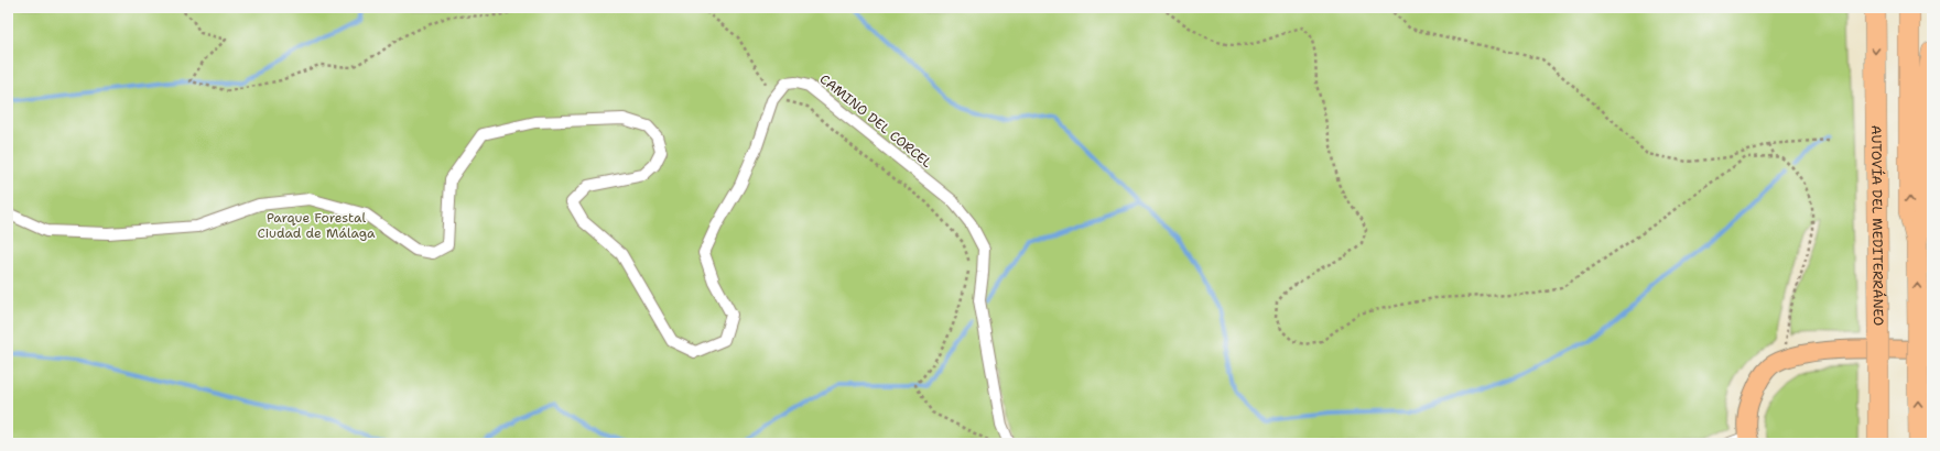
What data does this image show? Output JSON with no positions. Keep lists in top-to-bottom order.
{
  "streets": {
    "highway": ["AUTOVÍA DEL MEDITERRÁNEO"],
    "street": ["CAMINO DEL CORCEL"]
  },
  "parks": ["Parque Forestal Ciudad de Málaga"]
}
